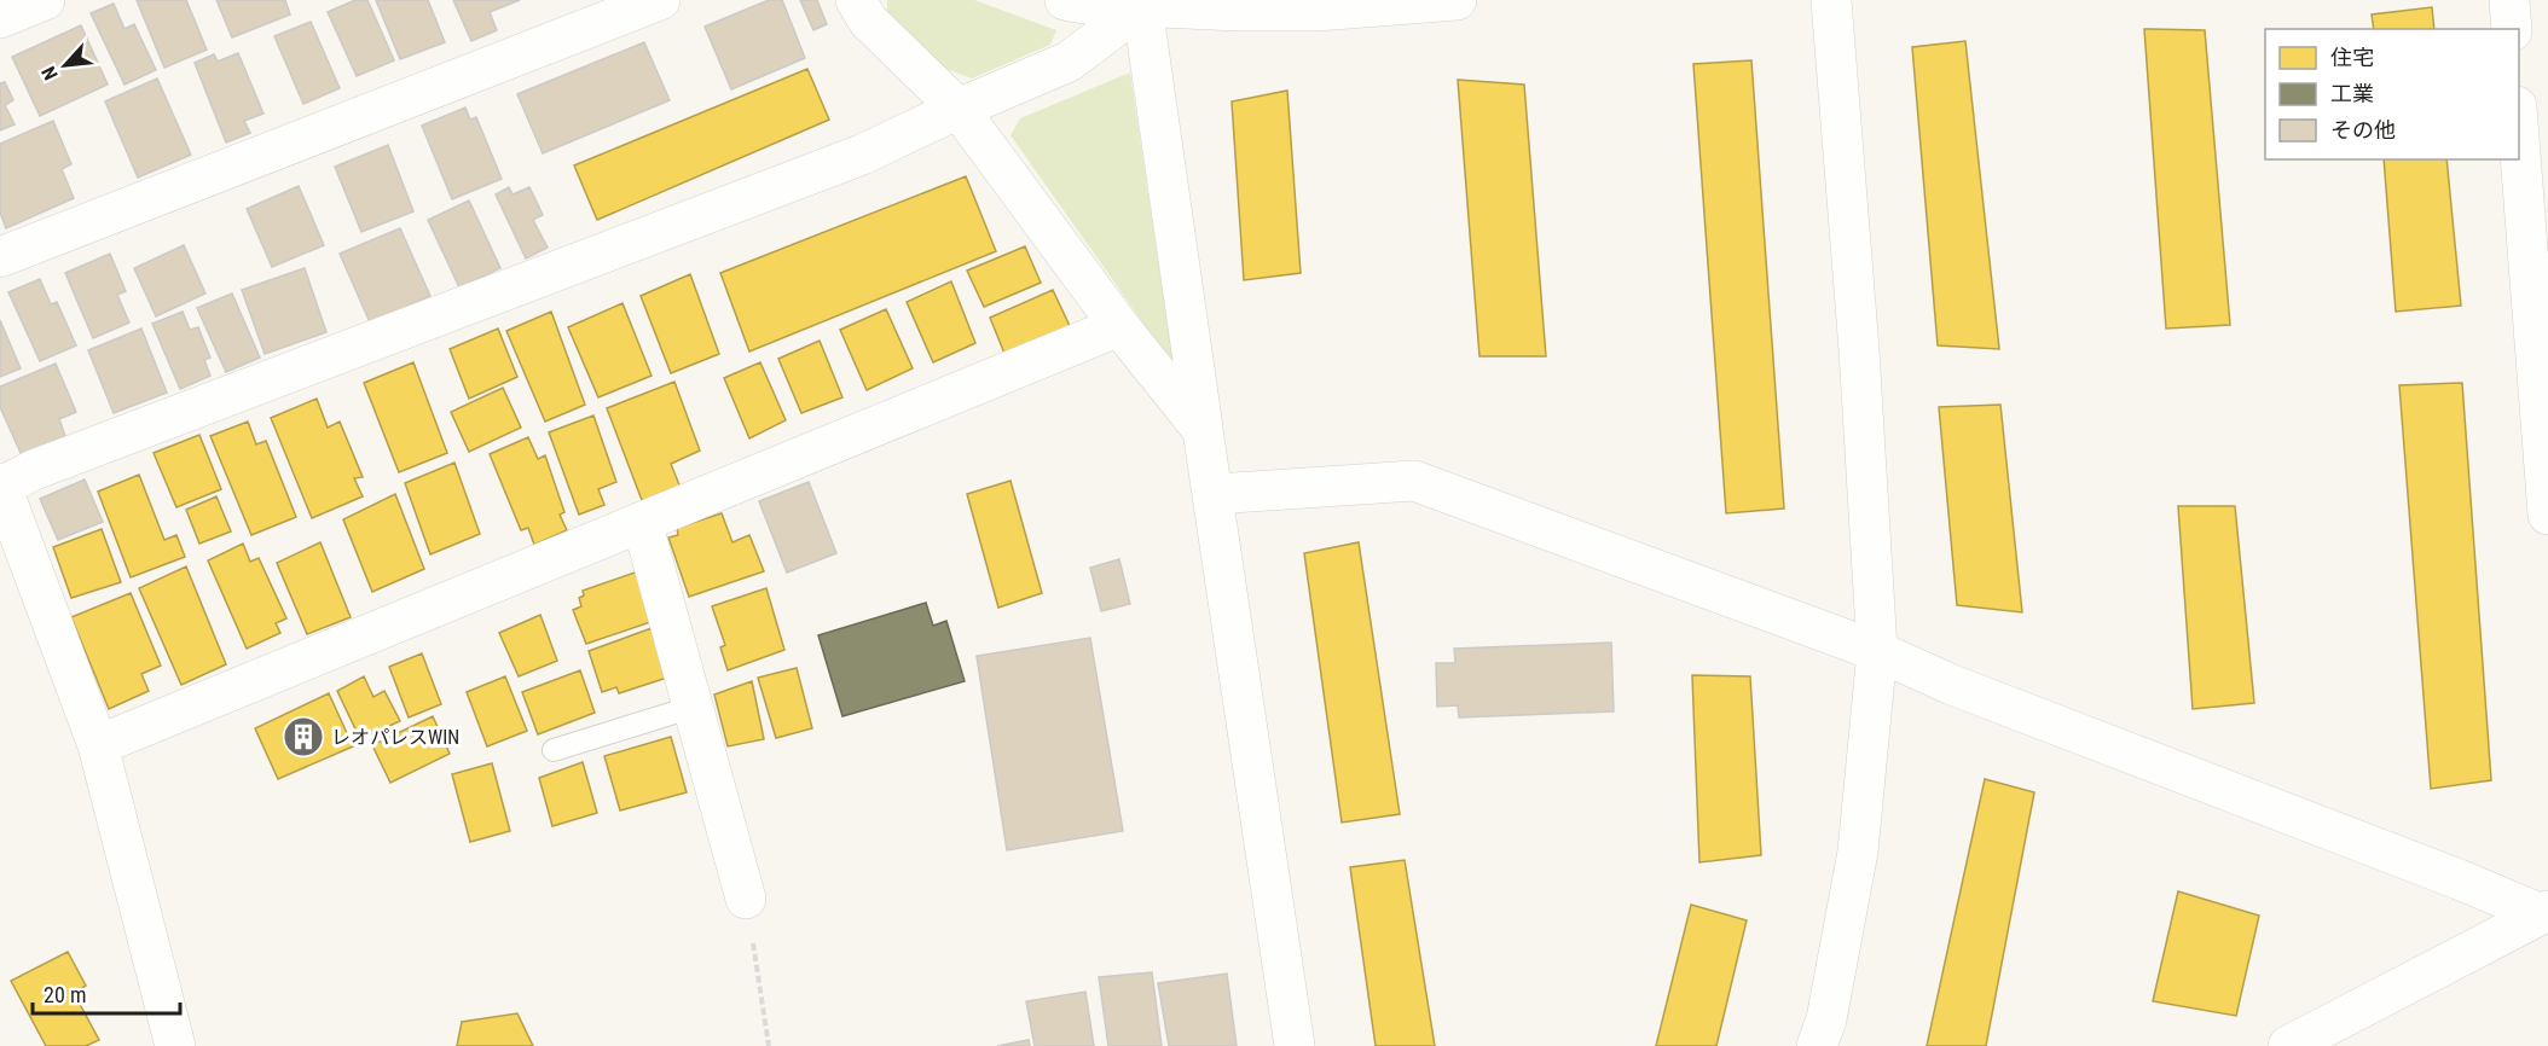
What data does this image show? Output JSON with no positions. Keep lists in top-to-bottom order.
{
  "places": {
    "building": ["レオパレスWIN"]
  },
  "legend": ["住宅", "工業", "その他"],
  "scale_bar": "20 m",
  "north": "bottom left"
}
